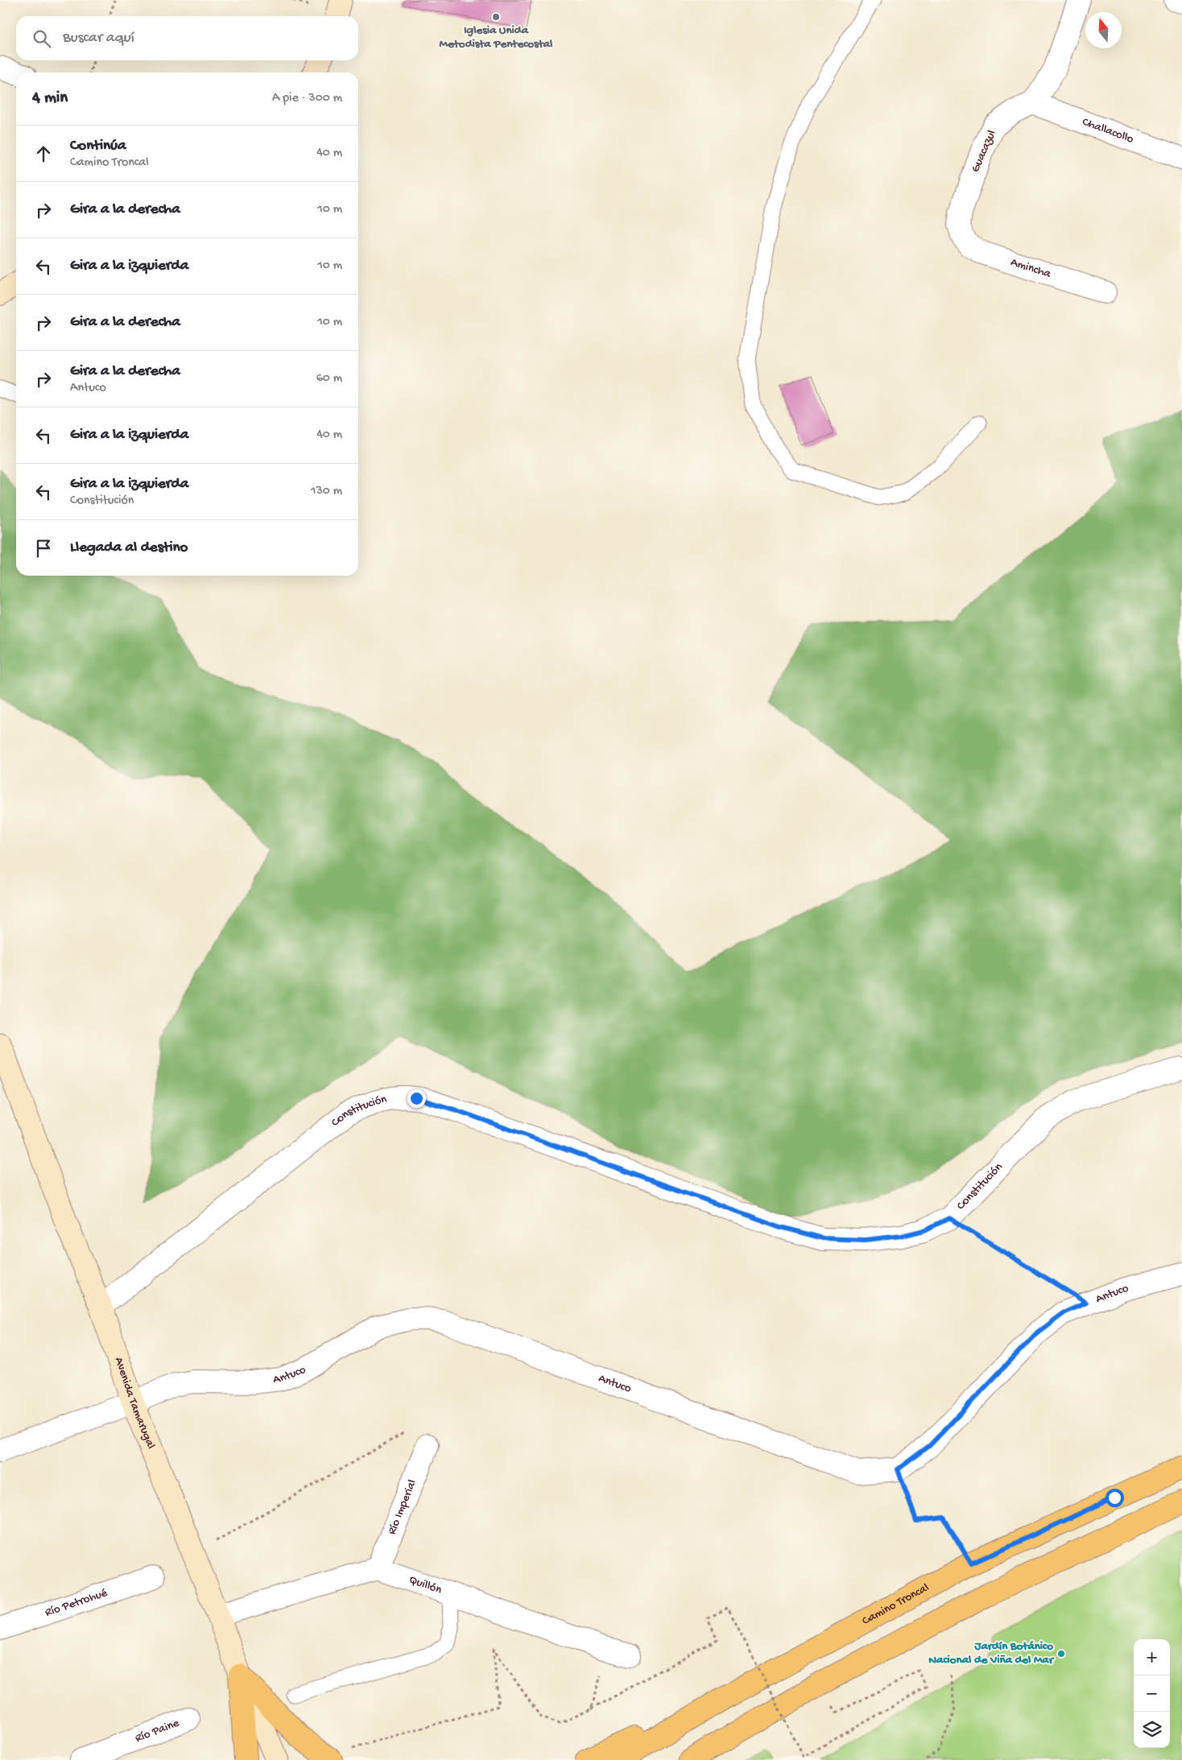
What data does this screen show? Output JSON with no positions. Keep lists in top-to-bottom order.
{
  "streets": {
    "main road": ["Camino Troncal"],
    "street": [
      "Challacollo",
      "Guacazul",
      "Amincha",
      "Constitución",
      "Antuco",
      "Avenida Tamarugal",
      "Río Imperial",
      "Quillón",
      "Río Petrohué",
      "Río Paine"
    ]
  },
  "crossings": [
    ["Challacollo", "Guacazul"],
    ["Guacazul", "Amincha"],
    ["Constitución", "Avenida Tamarugal"],
    ["Antuco", "Avenida Tamarugal"],
    ["Río Imperial", "Quillón"]
  ],
  "places": ["Iglesia Unida Metodista Pentecostal", "Jardín Botánico Nacional de Viña del Mar"],
  "north": "top",
  "page": {
    "search": "Buscar aquí",
    "heading": ["4 min", "A pie · 300 m"],
    "list": [
      ["Continúa", "Camino Troncal", "40 m"],
      ["Gira a la derecha", "10 m"],
      ["Gira a la izquierda", "10 m"],
      ["Gira a la derecha", "10 m"],
      ["Gira a la derecha", "Antuco", "60 m"],
      ["Gira a la izquierda", "40 m"],
      ["Gira a la izquierda", "Constitución", "130 m"],
      "Llegada al destino"
    ],
    "map_buttons": ["+", "−"]
  }
}
